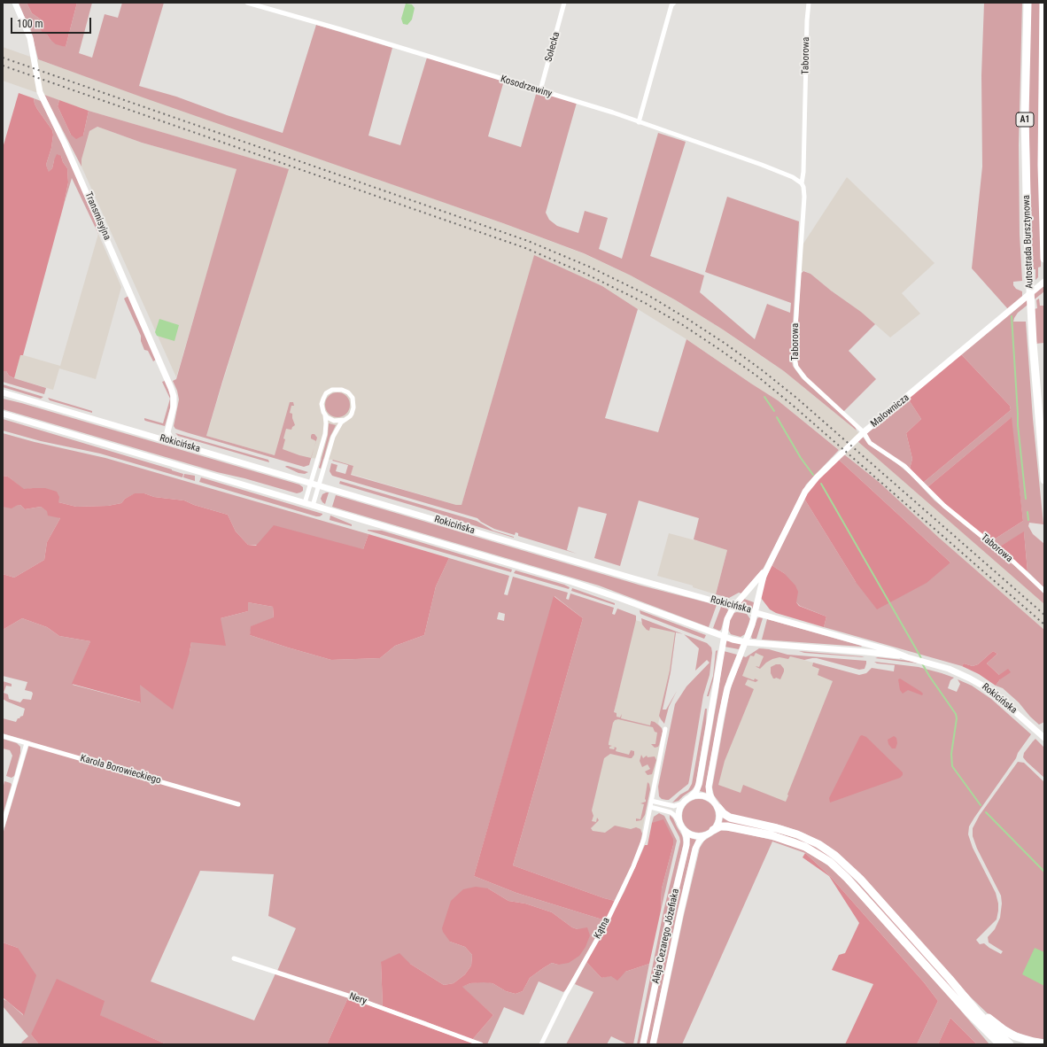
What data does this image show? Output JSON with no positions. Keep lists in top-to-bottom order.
{
  "streets": {
    "highway": ["A1", "Autostrada Bursztynowa"],
    "main road": [
      "Transmisyjna",
      "Malownicza",
      "Rokicińska",
      "Aleja Cezarego Józefiaka"
    ],
    "street": [
      "Sołecka",
      "Taborowa",
      "Kosodrzewiny",
      "Karola Borowieckiego",
      "Kątna",
      "Nery"
    ]
  },
  "crossings": [
    ["Sołecka", "Kosodrzewiny"],
    ["Taborowa", "Kosodrzewiny"],
    ["Taborowa", "Malownicza"],
    ["Malownicza", "Rokicińska"]
  ],
  "scale_bar": "100 m"
}
